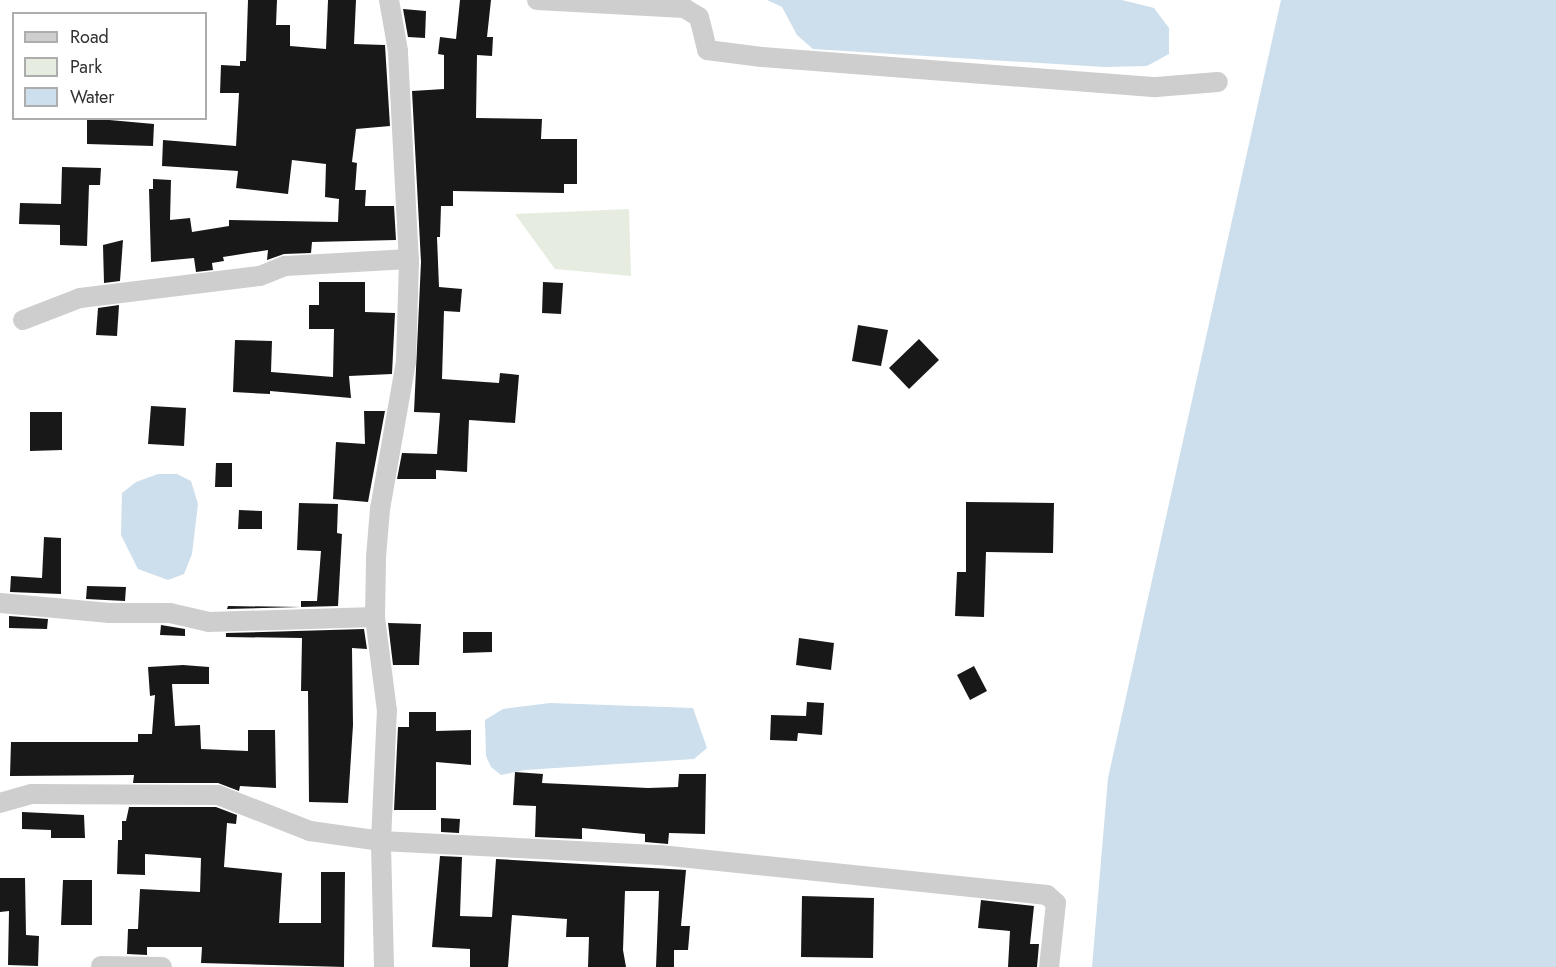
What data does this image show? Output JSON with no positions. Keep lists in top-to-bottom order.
{
  "legend": ["Road", "Park", "Water"]
}
